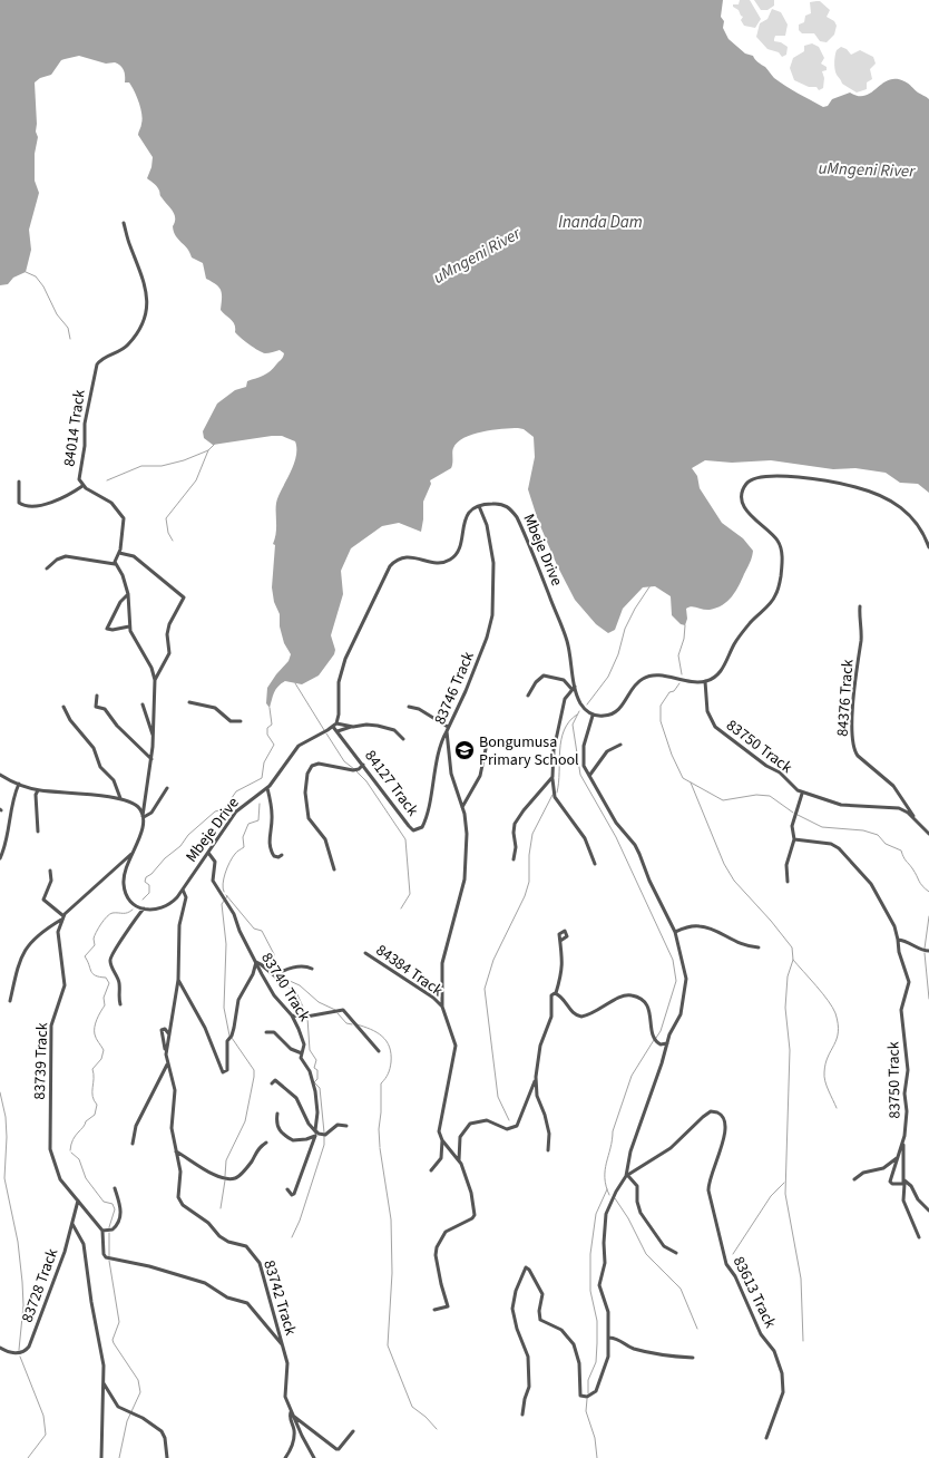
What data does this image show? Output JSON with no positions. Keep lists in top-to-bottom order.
{
  "streets": {
    "street": [
      "84014 Track",
      "Mbeje Drive",
      "83746 Track",
      "84376 Track",
      "83750 Track",
      "84127 Track",
      "84384 Track",
      "83740 Track",
      "83739 Track",
      "83728 Track",
      "83613 Track",
      "83742 Track"
    ]
  },
  "crossings": [
    ["Mbeje Drive", "83746 Track"],
    ["Mbeje Drive", "84127 Track"],
    ["Mbeje Drive", "83740 Track"],
    ["Mbeje Drive", "83742 Track"],
    ["83746 Track", "84127 Track"],
    ["83746 Track", "84384 Track"],
    ["84376 Track", "83750 Track"],
    ["83739 Track", "83728 Track"]
  ],
  "water": ["uMngeni River", "Inanda Dam"],
  "places": {
    "school or university": ["Bongumusa Primary School"]
  }
}
